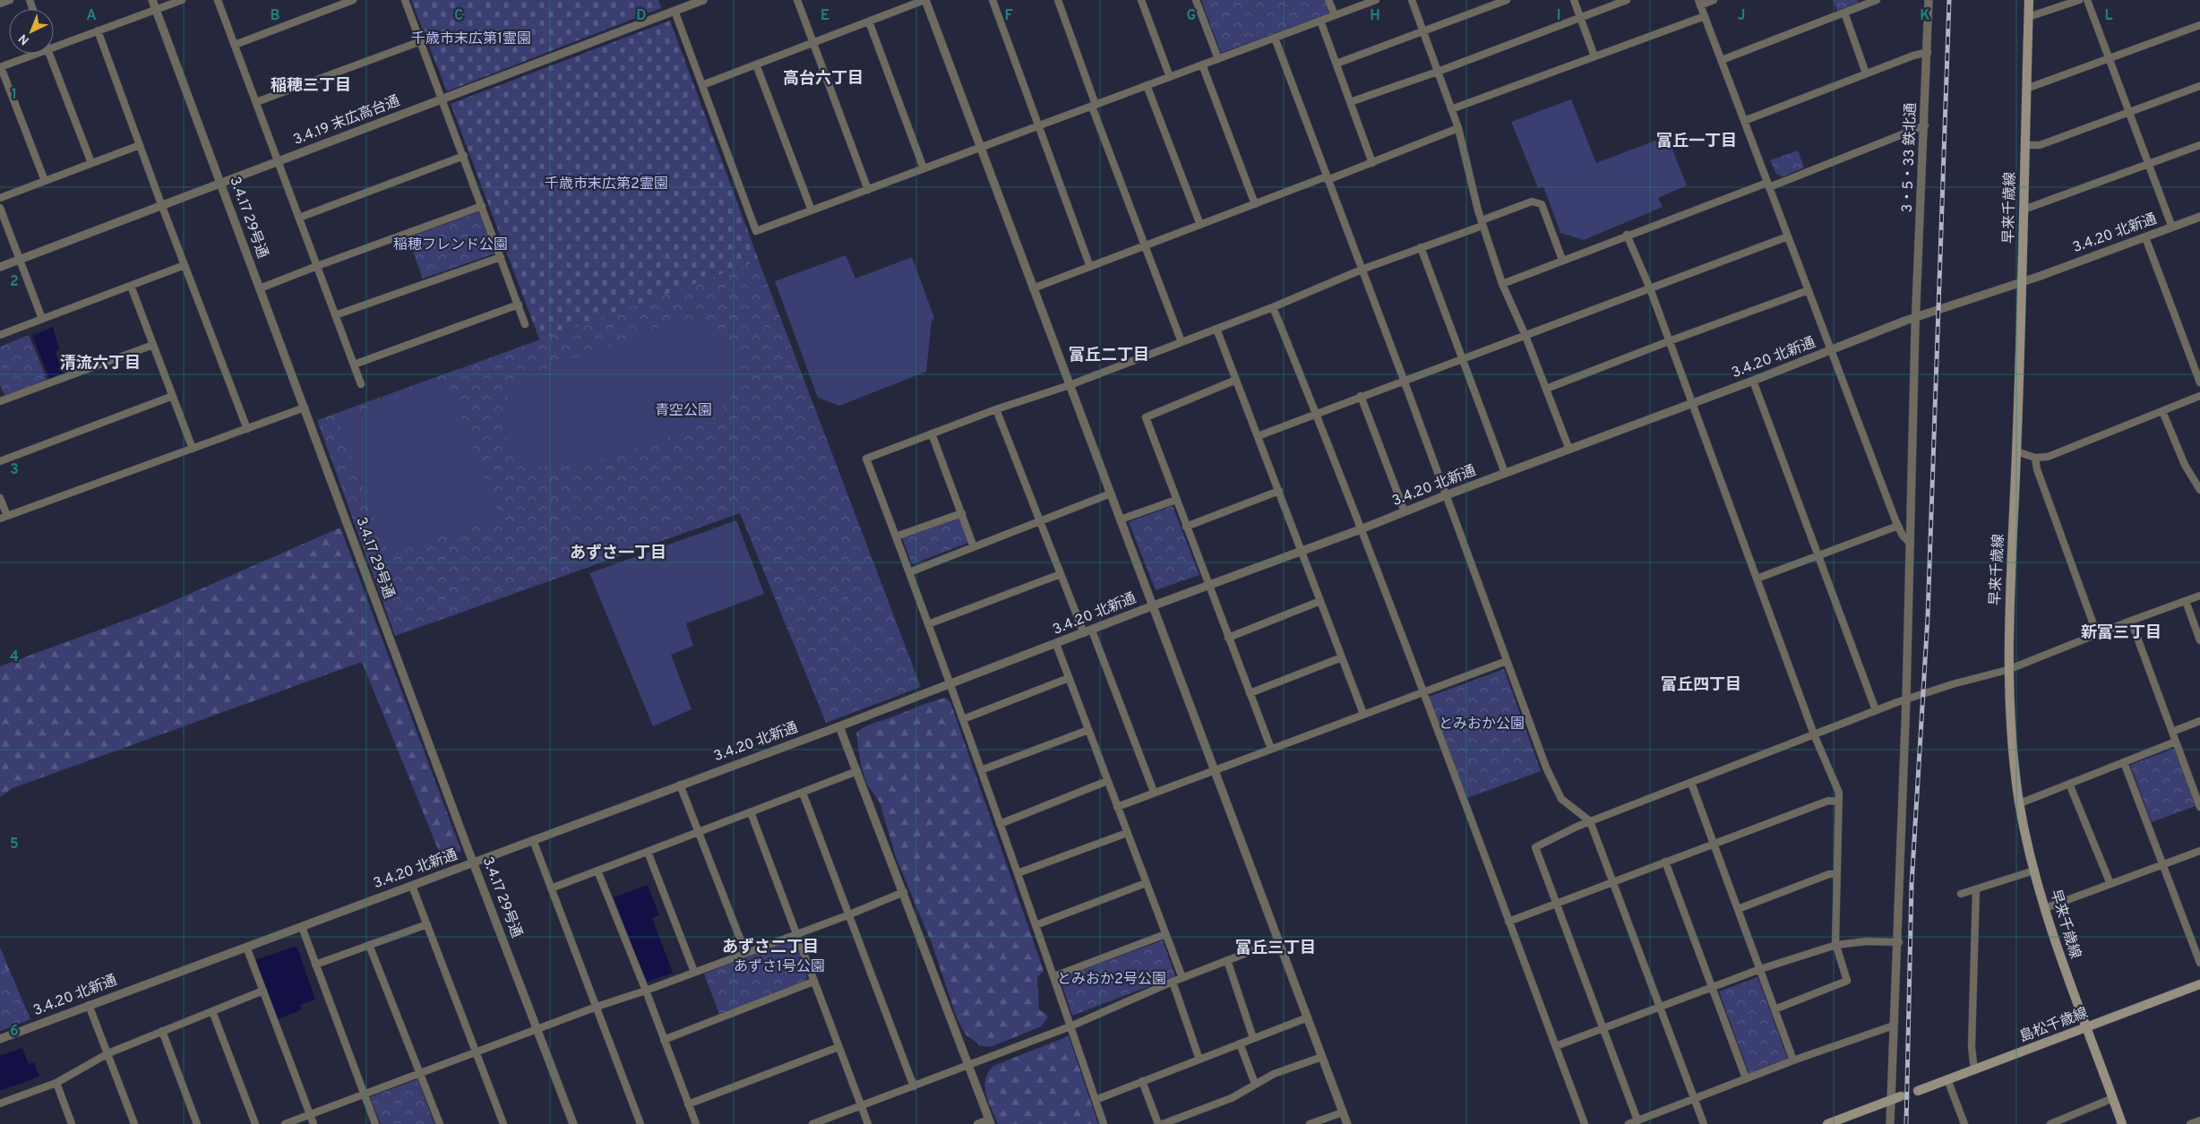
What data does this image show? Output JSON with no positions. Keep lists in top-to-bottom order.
{
  "streets": {
    "main road": ["早来千歳線", "島松千歳線"],
    "street": [
      "3.4.19 末広高台通",
      "3・5・33 鉄北通",
      "3.4.17 29号通",
      "3.4.20 北新通"
    ]
  },
  "crossings": [
    ["3.4.19 末広高台通", "3.4.17 29号通"],
    ["3・5・33 鉄北通", "3.4.20 北新通"],
    ["早来千歳線", "3.4.20 北新通"],
    ["早来千歳線", "島松千歳線"],
    ["3.4.17 29号通", "3.4.20 北新通"]
  ],
  "districts": [
    "高台六丁目",
    "稲穂三丁目",
    "富丘一丁目",
    "富丘二丁目",
    "清流六丁目",
    "あずさ一丁目",
    "新富三丁目",
    "富丘四丁目",
    "あずさ二丁目",
    "富丘三丁目"
  ],
  "parks": [
    "千歳市末広第1霊園",
    "千歳市末広第2霊園",
    "稲穂フレンド公園",
    "青空公園",
    "とみおか公園",
    "あずさ1号公園",
    "とみおか2号公園"
  ],
  "north": "bottom left",
  "grid": {
    "columns": [
      "A",
      "B",
      "C",
      "D",
      "E",
      "F",
      "G",
      "H",
      "I",
      "J",
      "K",
      "L"
    ],
    "rows": [
      "1",
      "2",
      "3",
      "4",
      "5",
      "6"
    ]
  }
}
